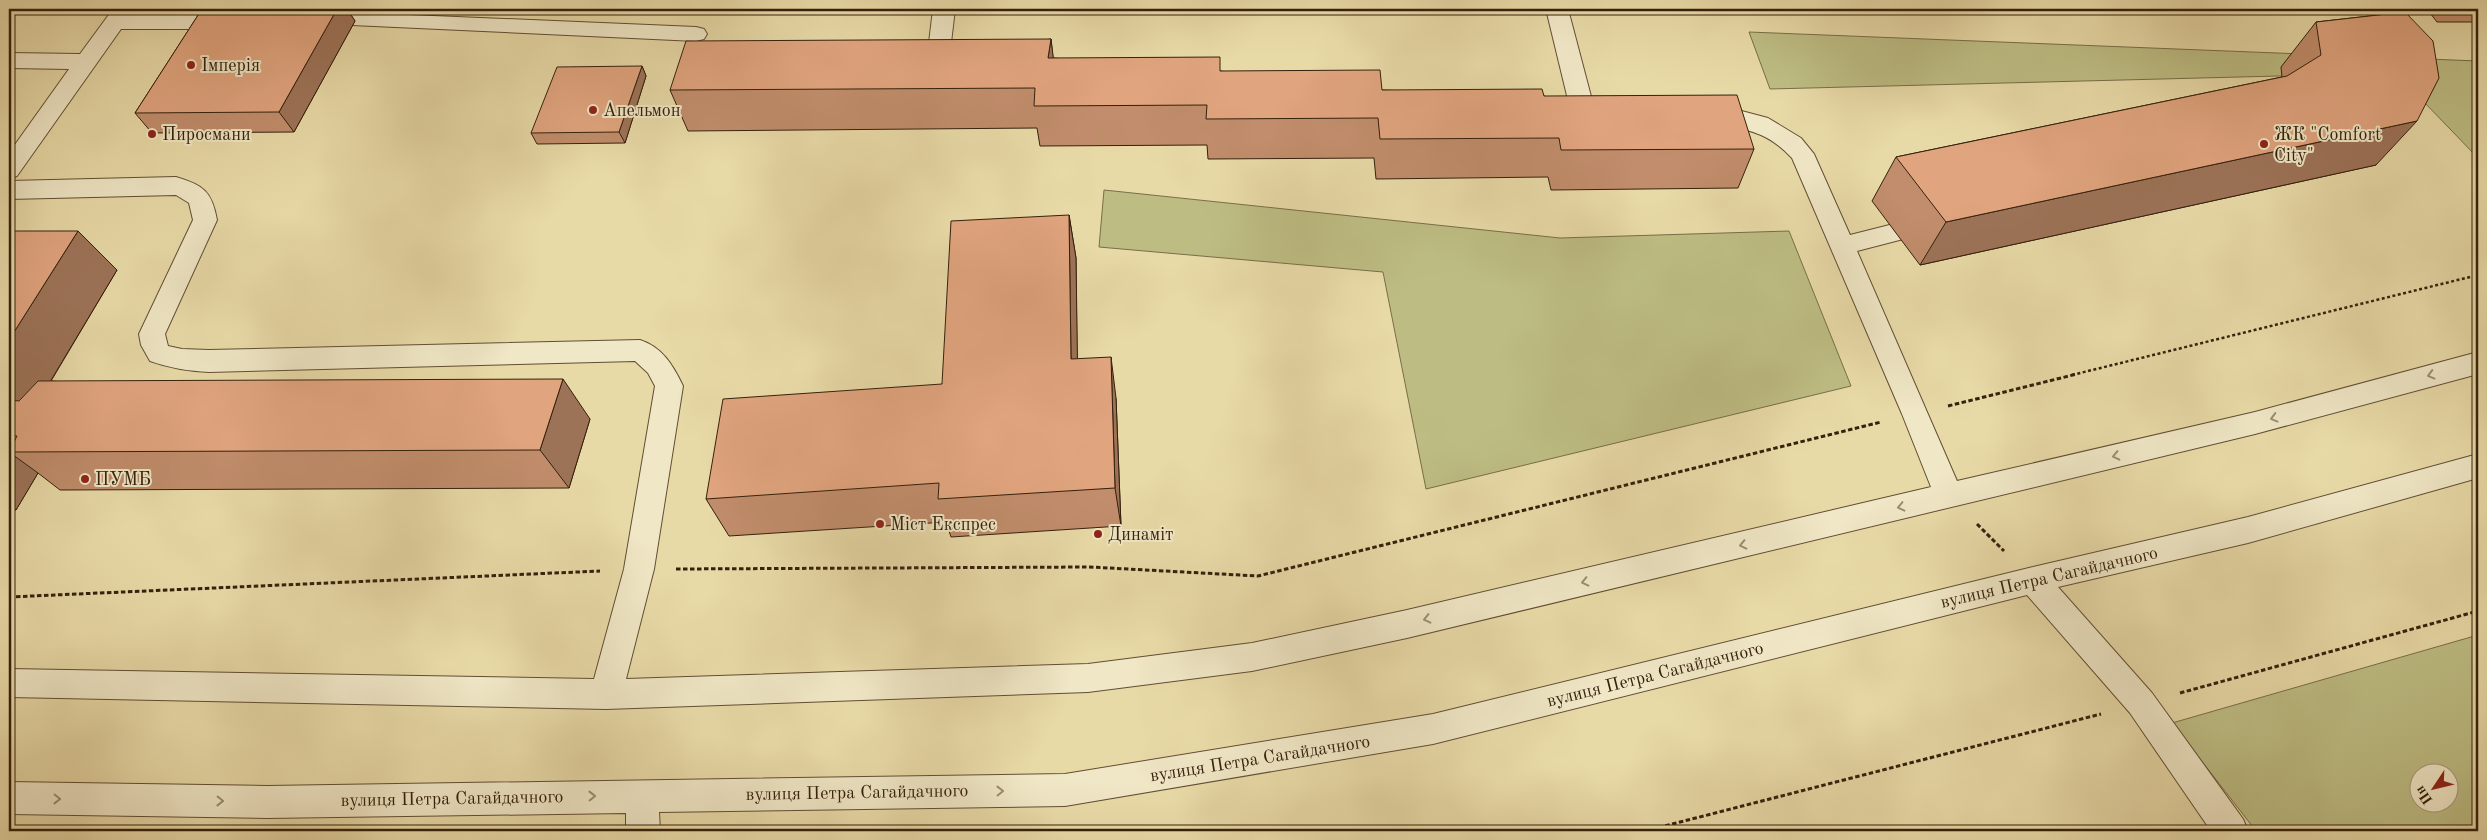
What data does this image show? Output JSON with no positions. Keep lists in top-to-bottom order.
{
  "streets": {
    "street": ["вулиця Петра Сагайдачного"]
  },
  "places": [
    "Імперія",
    "Апельмон",
    "Пиросмани",
    "ЖК \"Comfort City\"",
    "ПУМБ",
    "Міст Експрес",
    "Динаміт"
  ],
  "north": "bottom left"
}
